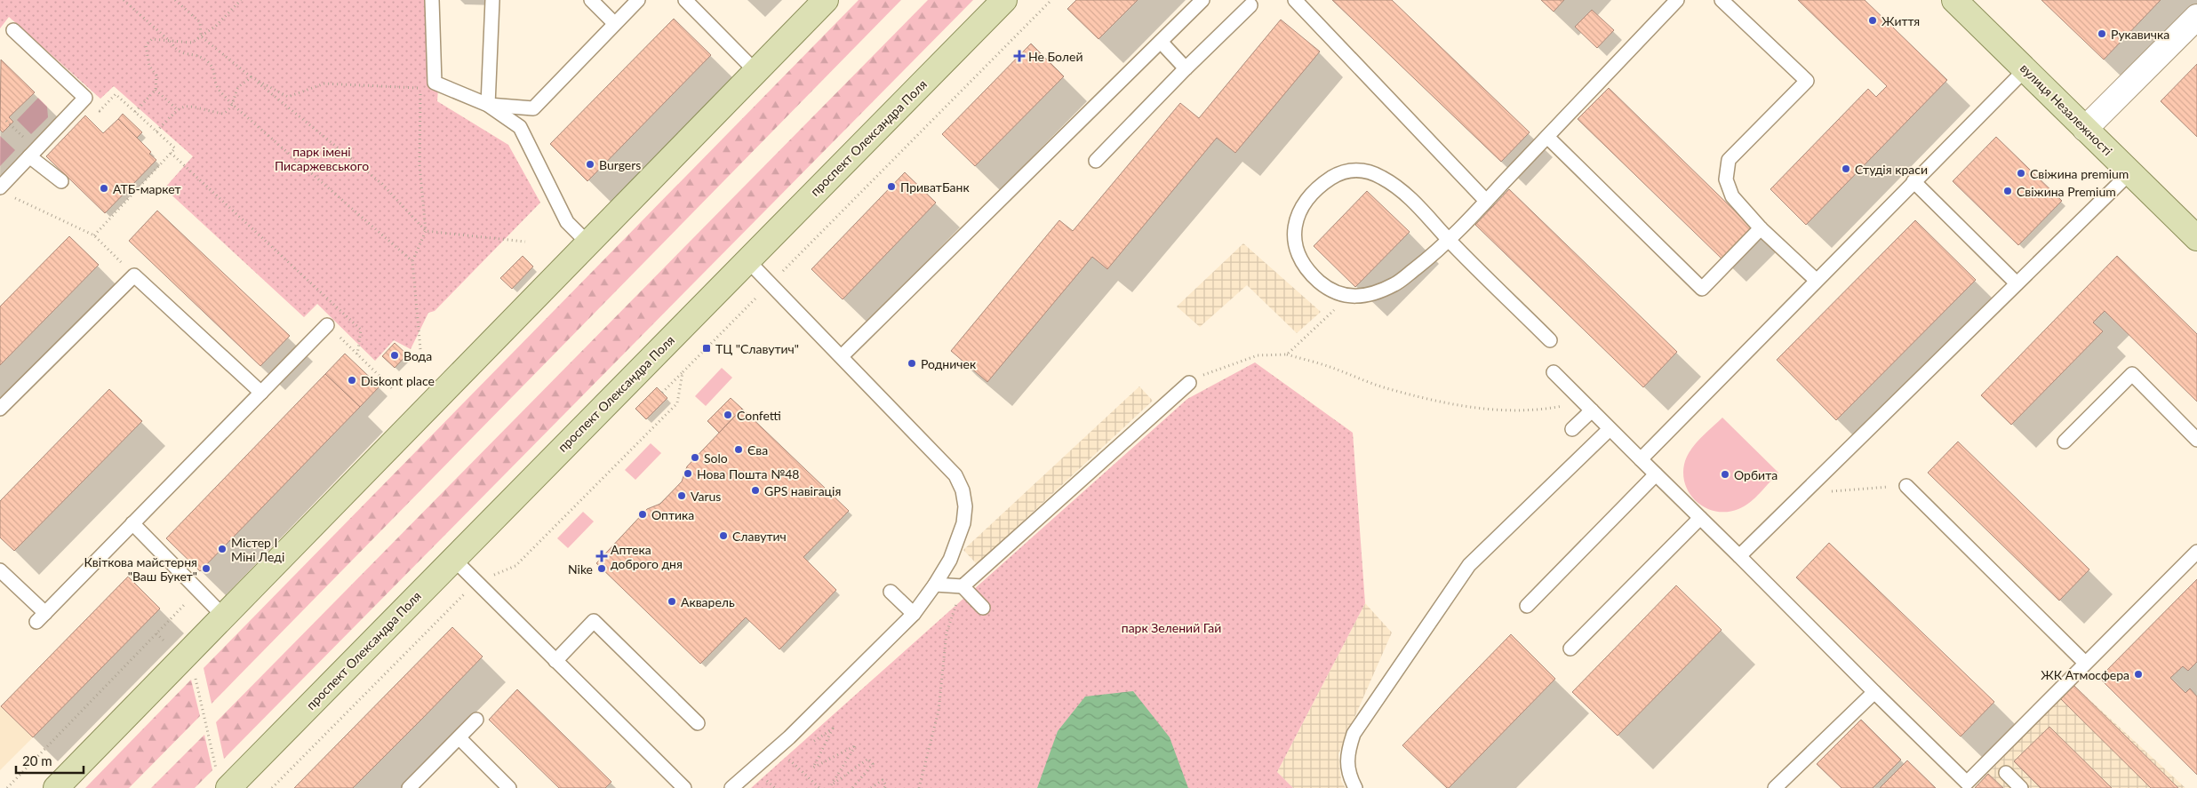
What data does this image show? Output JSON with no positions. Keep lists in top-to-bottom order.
{
  "streets": {
    "main road": ["вулиця Незалежності", "проспект Олександра Поля"]
  },
  "parks": ["парк імені Писаржевського", "парк Зелений Гай"],
  "places": {
    "other": [
      "Життя",
      "Рукавичка",
      "Burgers",
      "Студія краси",
      "Свіжина premium",
      "ПриватБанк",
      "АТБ-маркет",
      "Свіжина Premium",
      "Вода",
      "Родничек",
      "Diskont place",
      "Confetti",
      "Єва",
      "Solo",
      "Нова Пошта №48",
      "Орбита",
      "GPS навігація",
      "Varus",
      "Оптика",
      "Славутич",
      "Містер І Міні Леді",
      "Квіткова майстерня \"Ваш Букет\"",
      "Nike",
      "Акварель",
      "ЖК Атмосфера"
    ],
    "health": ["Не Болей", "Аптека доброго дня"],
    "transit": ["ТЦ \"Славутич\""]
  },
  "scale_bar": "20 m"
}
